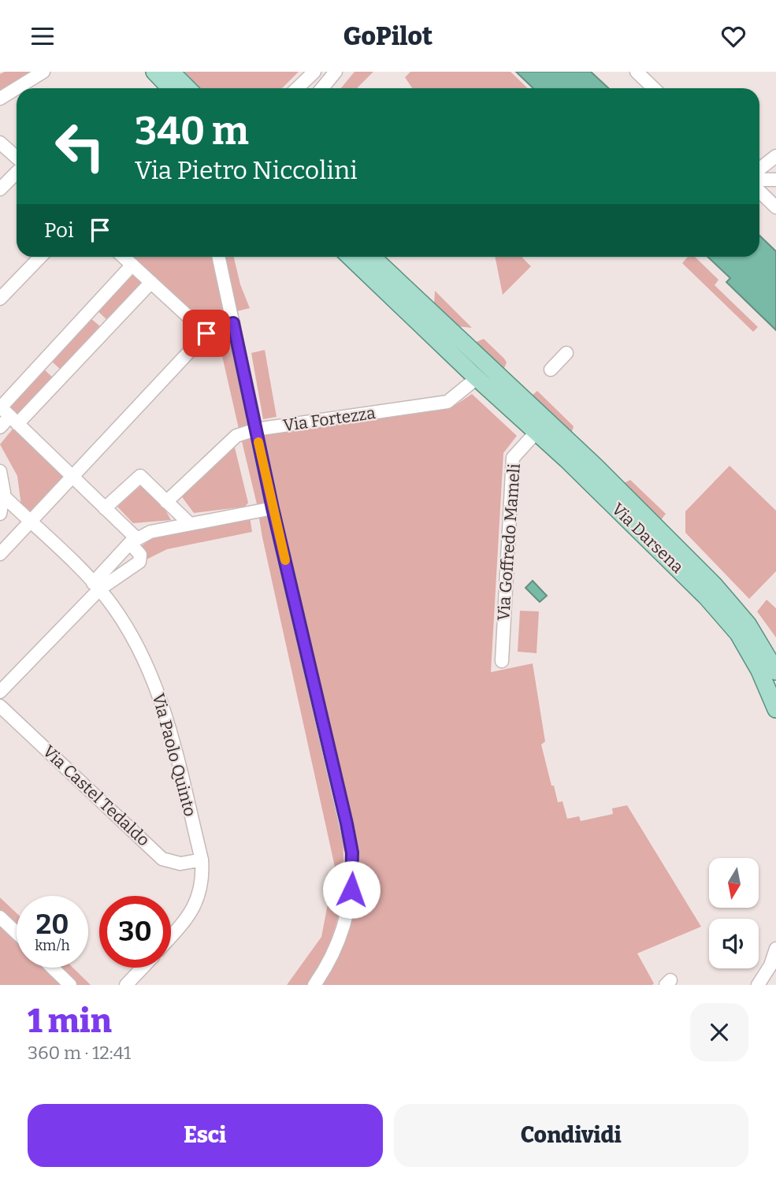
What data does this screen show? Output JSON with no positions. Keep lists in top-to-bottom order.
{
  "streets": {
    "main road": ["Via Darsena"],
    "street": [
      "Via Fortezza",
      "Via Goffredo Mameli",
      "Via Paolo Quinto",
      "Via Castel Tedaldo"
    ]
  },
  "crossings": [
    ["Via Fortezza", "Via Darsena"],
    ["Via Darsena", "Via Goffredo Mameli"],
    ["Via Paolo Quinto", "Via Castel Tedaldo"]
  ],
  "north": "bottom",
  "page": {
    "header": "GoPilot",
    "turn": ["340 m", "Via Pietro Niccolini"],
    "then": "Poi",
    "speed": "20 km/h",
    "limit": "30",
    "heading": ["1 min", "360 m · 12:41"],
    "buttons": ["Esci", "Condividi"]
  }
}
